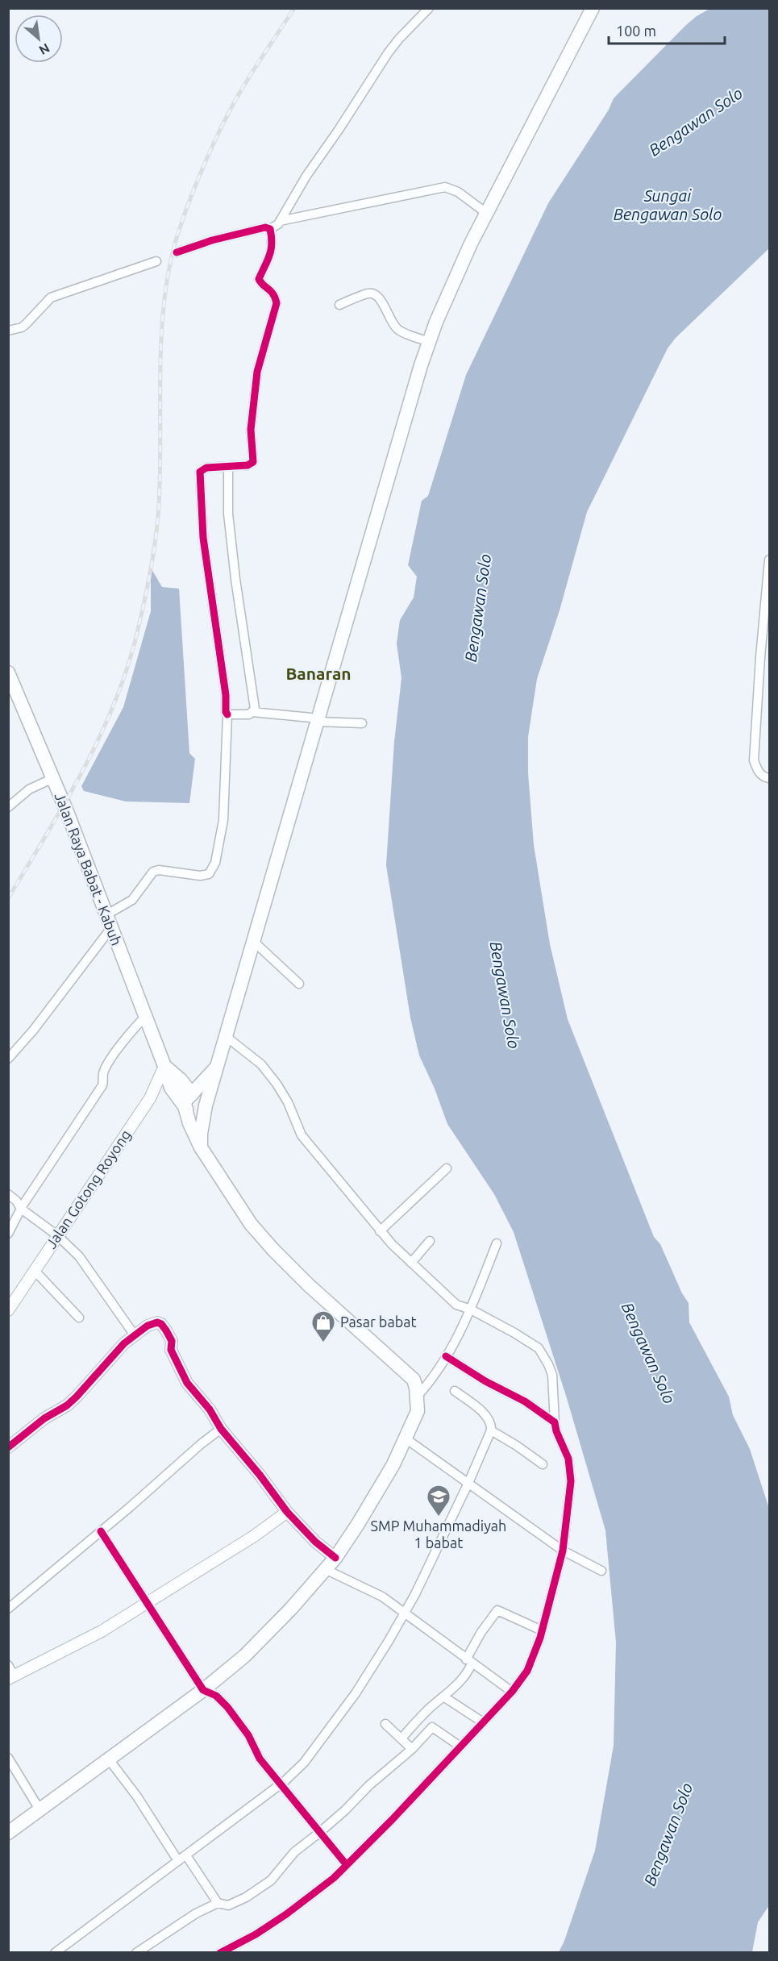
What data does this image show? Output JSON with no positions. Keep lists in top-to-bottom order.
{
  "streets": {
    "main road": ["Jalan Raya Babat - Kabuh"],
    "street": ["Jalan Gotong Royong"]
  },
  "crossings": [
    ["Jalan Raya Babat - Kabuh", "Jalan Gotong Royong"]
  ],
  "districts": ["Banaran"],
  "water": ["Bengawan Solo", "Sungai Bengawan Solo"],
  "places": {
    "shop": ["Pasar babat"],
    "school or university": ["SMP Muhammadiyah 1 babat"]
  },
  "scale_bar": "100 m",
  "north": "bottom right"
}
